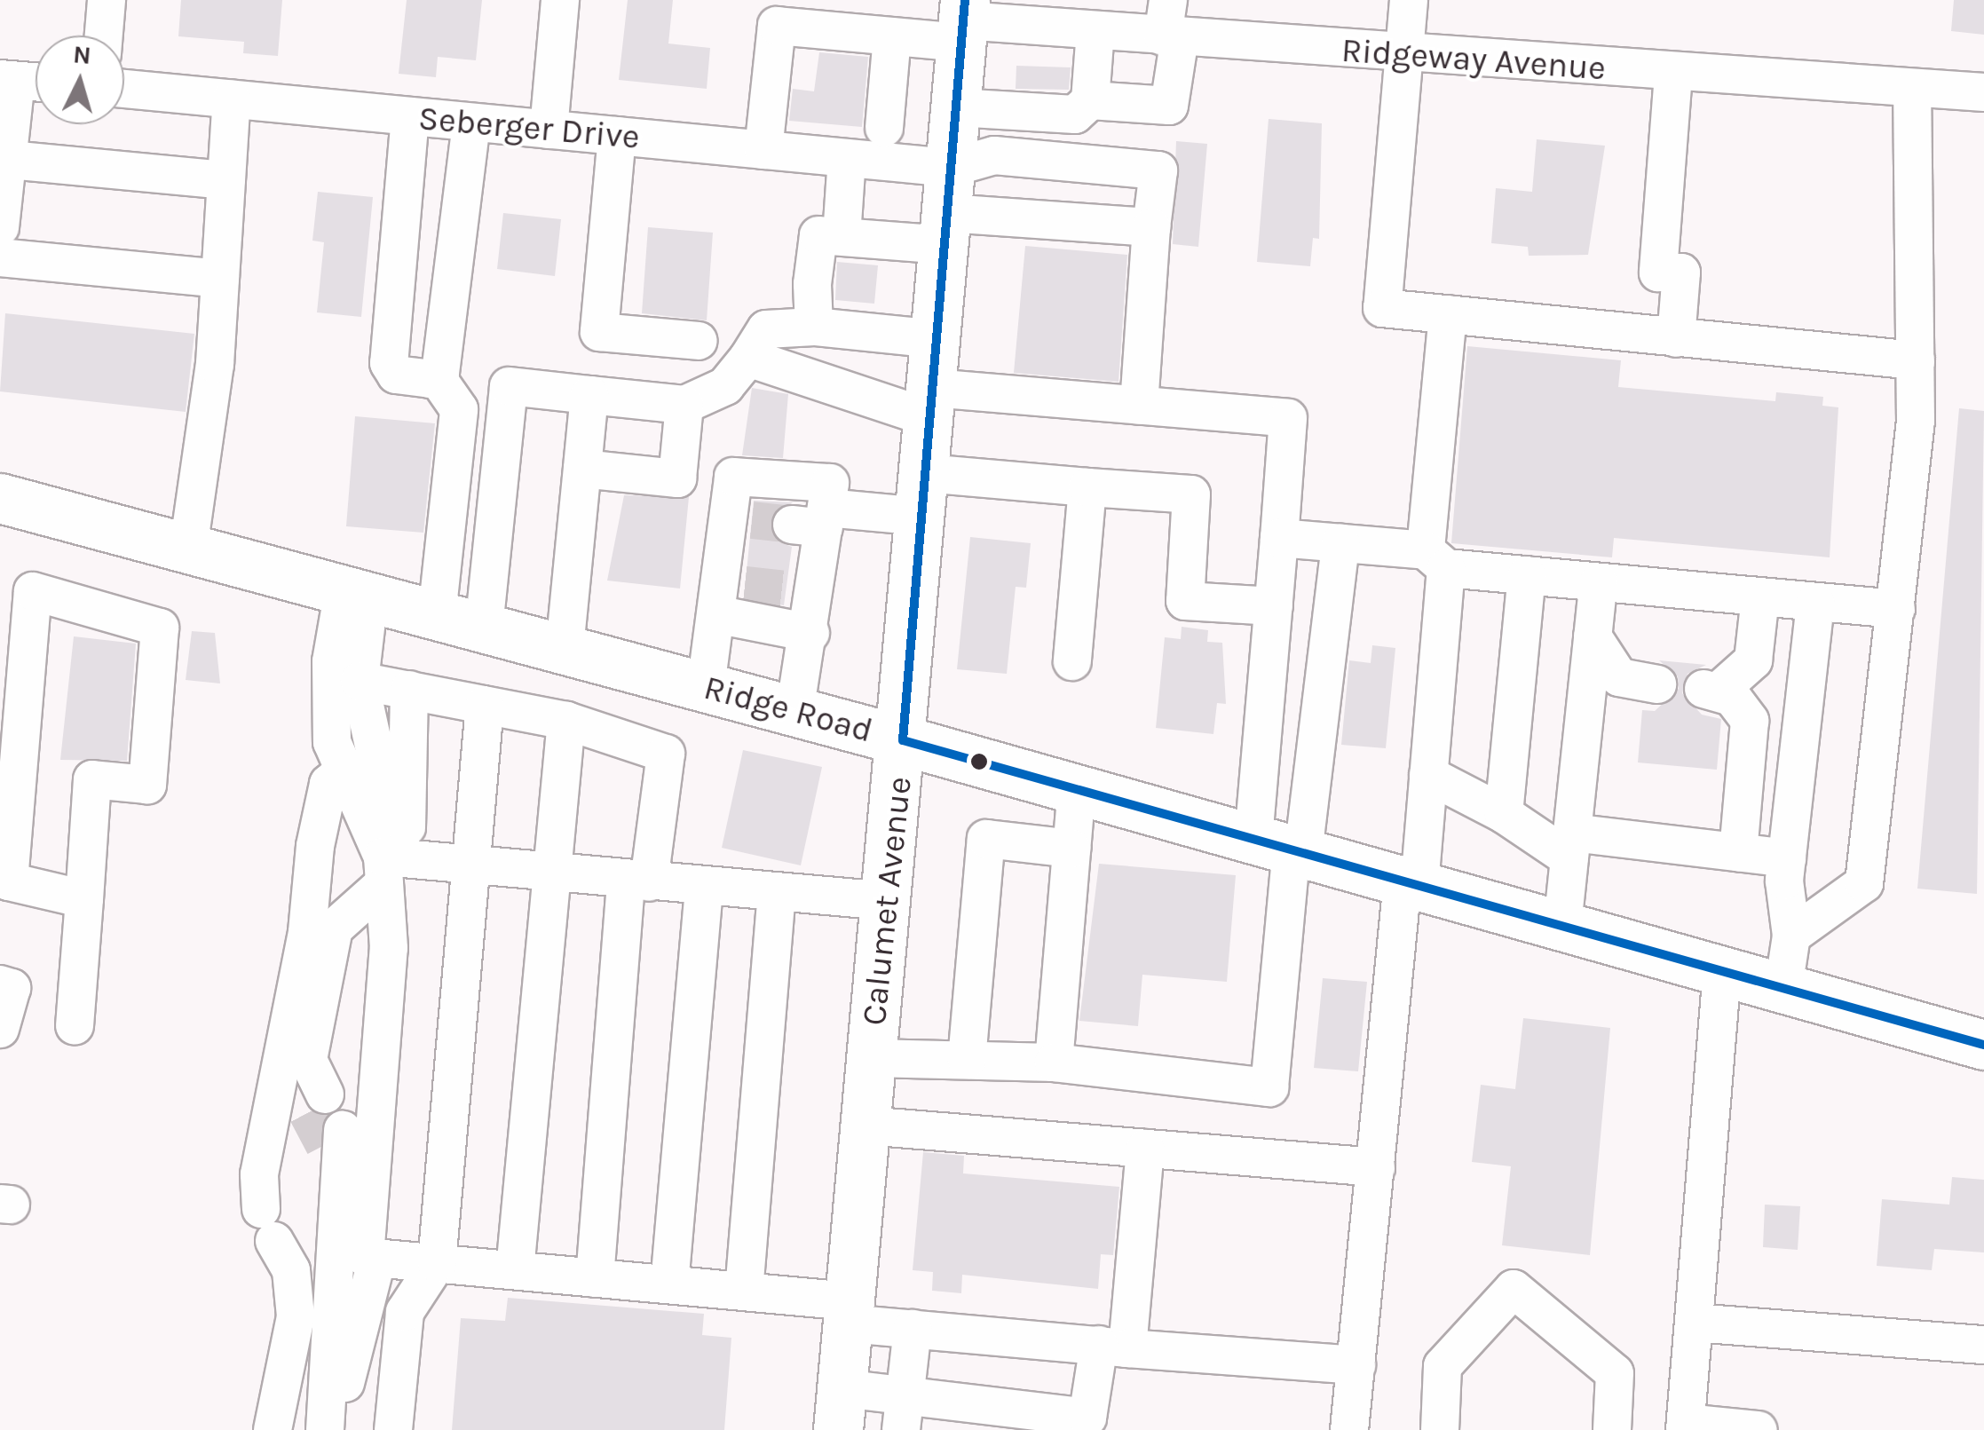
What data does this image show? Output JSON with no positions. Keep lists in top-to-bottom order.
{
  "streets": {
    "main road": ["Ridge Road", "Calumet Avenue"],
    "street": ["Ridgeway Avenue", "Seberger Drive"]
  },
  "crossings": [
    ["Ridgeway Avenue", "Calumet Avenue"],
    ["Seberger Drive", "Calumet Avenue"],
    ["Ridge Road", "Calumet Avenue"]
  ],
  "north": "top"
}
